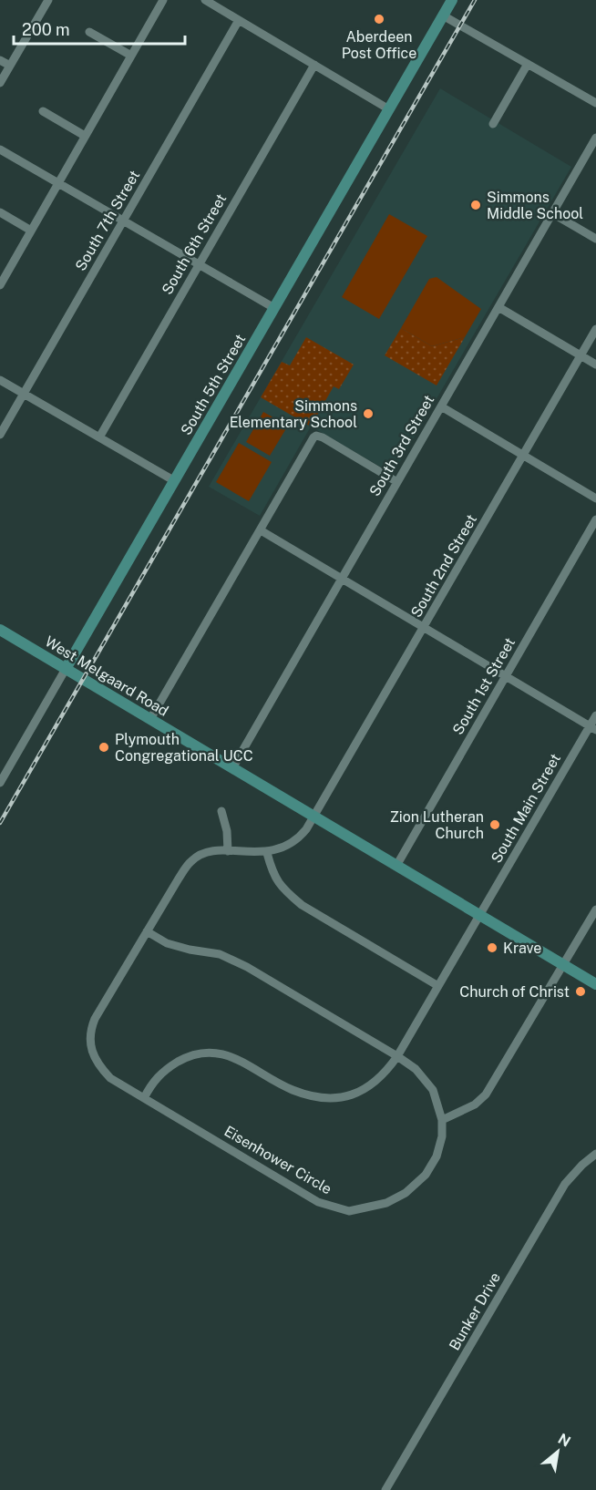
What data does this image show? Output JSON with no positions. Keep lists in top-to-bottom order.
{
  "streets": {
    "main road": ["South 5th Street", "West Melgaard Road"],
    "street": [
      "South 7th Street",
      "South 6th Street",
      "South 3rd Street",
      "South 2nd Street",
      "South 1st Street",
      "South Main Street",
      "Eisenhower Circle",
      "Bunker Drive"
    ]
  },
  "crossings": [
    ["South 5th Street", "West Melgaard Road"],
    ["South 3rd Street", "West Melgaard Road"],
    ["South 2nd Street", "West Melgaard Road"],
    ["South 2nd Street", "Eisenhower Circle"],
    ["West Melgaard Road", "South 1st Street"],
    ["West Melgaard Road", "South Main Street"],
    ["West Melgaard Road", "Eisenhower Circle"]
  ],
  "places": [
    "Aberdeen Post Office",
    "Simmons Middle School",
    "Simmons Elementary School",
    "Plymouth Congregational UCC",
    "Zion Lutheran Church",
    "Krave",
    "Church of Christ"
  ],
  "scale_bar": "200 m",
  "north": "top right"
}
